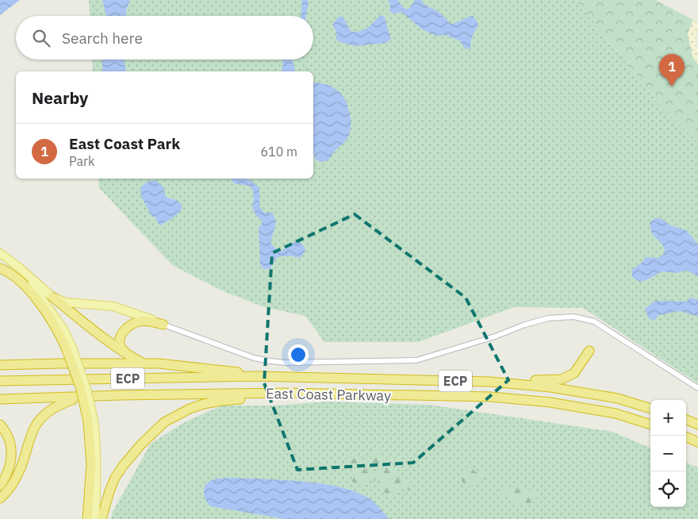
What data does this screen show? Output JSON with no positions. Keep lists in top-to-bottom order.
{
  "streets": {
    "highway": ["ECP", "East Coast Parkway"]
  },
  "page": {
    "search": "Search here",
    "pins": "1",
    "heading": "Nearby",
    "list": [
      {
        "mark": "1",
        "name": "East Coast Park",
        "note": "Park",
        "value": "610 m"
      }
    ],
    "map_buttons": ["+", "−"]
  }
}
